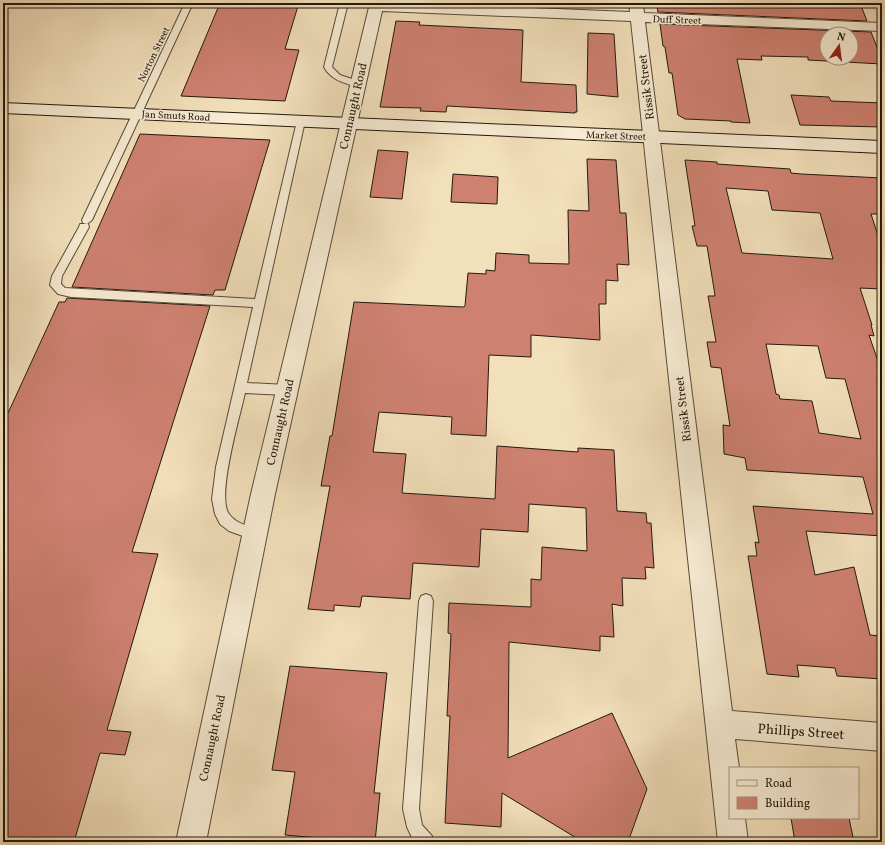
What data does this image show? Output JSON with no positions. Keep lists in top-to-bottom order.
{
  "streets": {
    "street": [
      "Duff Street",
      "Rissik Street",
      "Connaught Road",
      "Jan Smuts Road",
      "Market Street",
      "Phillips Street"
    ],
    "lane": ["Norton Street"]
  },
  "crossings": [
    ["Duff Street", "Rissik Street"],
    ["Duff Street", "Connaught Road"],
    ["Norton Street", "Jan Smuts Road"],
    ["Rissik Street", "Market Street"],
    ["Rissik Street", "Phillips Street"],
    ["Connaught Road", "Jan Smuts Road"],
    ["Connaught Road", "Market Street"],
    ["Jan Smuts Road", "Market Street"]
  ],
  "legend": ["Road", "Building"],
  "north": "top"
}
